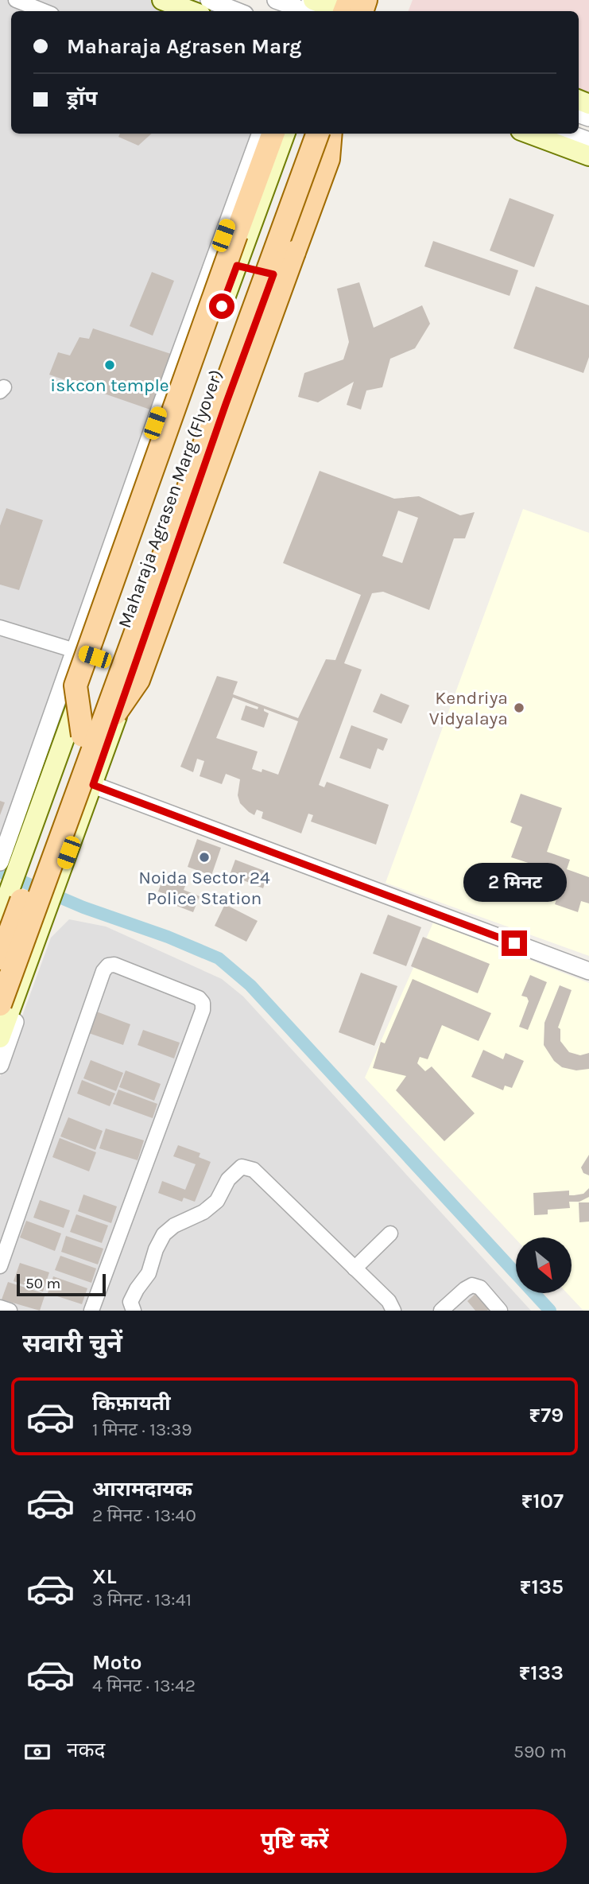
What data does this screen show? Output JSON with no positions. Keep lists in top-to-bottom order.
{
  "streets": {
    "main road": ["Maharaja Agrasen Marg (Flyover)"]
  },
  "places": ["iskcon temple", "Kendriya Vidyalaya", "Noida Sector 24 Police Station"],
  "scale_bar": "50 m",
  "north": "bottom right",
  "page": {
    "banner": ["Maharaja Agrasen Marg", "ड्रॉप"],
    "bubble": "2 मिनट",
    "scale": "50 m",
    "heading": "सवारी चुनें",
    "list": [
      {
        "name": "किफ़ायती",
        "note": "1 मिनट · 13:39",
        "value": "₹79"
      },
      {
        "name": "आरामदायक",
        "note": "2 मिनट · 13:40",
        "value": "₹107"
      },
      {
        "name": "XL",
        "note": "3 मिनट · 13:41",
        "value": "₹135"
      },
      {
        "name": "Moto",
        "note": "4 मिनट · 13:42",
        "value": "₹133"
      }
    ],
    "pay": ["नकद", "590 m"],
    "buttons": "पुष्टि करें"
  }
}
